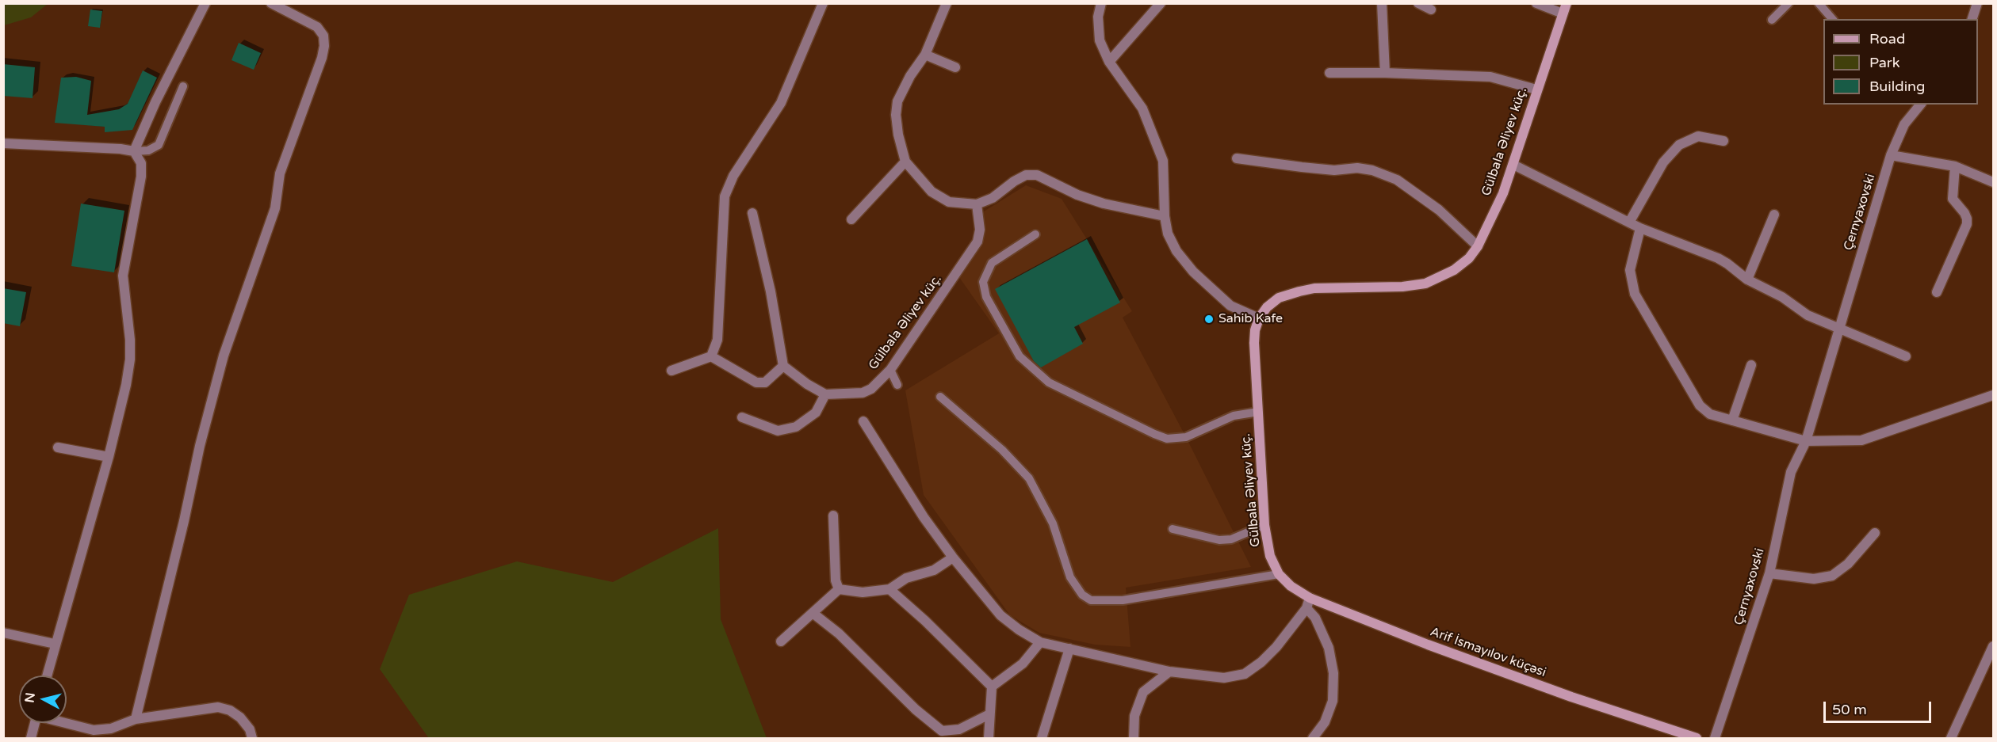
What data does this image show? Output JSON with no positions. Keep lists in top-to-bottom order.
{
  "streets": {
    "street": ["Gülbala Əliyev küç.", "Çernyaxovski", "Arif İsmayılov küçəsi"]
  },
  "crossings": [
    ["Gülbala Əliyev küç.", "Arif İsmayılov küçəsi"]
  ],
  "places": ["Sahib Kafe"],
  "legend": ["Road", "Park", "Building"],
  "scale_bar": "50 m",
  "north": "left"
}
